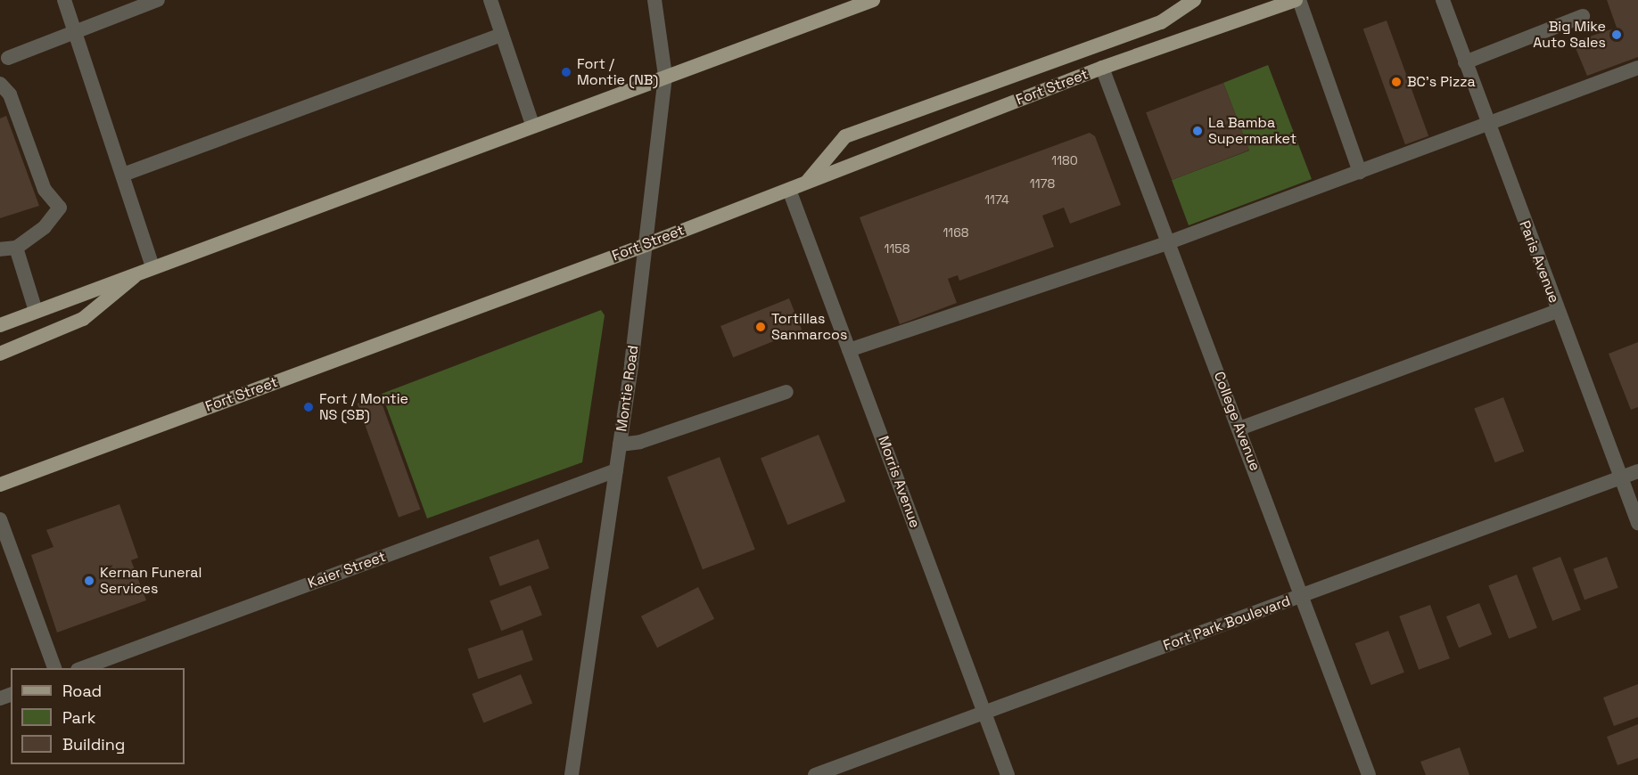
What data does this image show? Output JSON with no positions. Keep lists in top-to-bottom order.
{
  "streets": {
    "main road": ["Fort Street"],
    "street": [
      "Paris Avenue",
      "Montie Road",
      "College Avenue",
      "Morris Avenue",
      "Kaier Street",
      "Fort Park Boulevard"
    ]
  },
  "crossings": [
    ["Fort Street", "Montie Road"],
    ["Fort Street", "College Avenue"],
    ["Fort Street", "Morris Avenue"],
    ["Paris Avenue", "Fort Park Boulevard"],
    ["Montie Road", "Kaier Street"],
    ["College Avenue", "Fort Park Boulevard"],
    ["Morris Avenue", "Fort Park Boulevard"]
  ],
  "places": [
    "Big Mike Auto Sales",
    "Fort / Montie (NB)",
    "BC's Pizza",
    "La Bamba Supermarket",
    "Tortillas Sanmarcos",
    "Fort / Montie NS (SB)",
    "Kernan Funeral Services"
  ],
  "house_numbers": [
    "1180",
    "1178",
    "1174",
    "1168",
    "1158"
  ],
  "legend": ["Road", "Park", "Building"]
}
